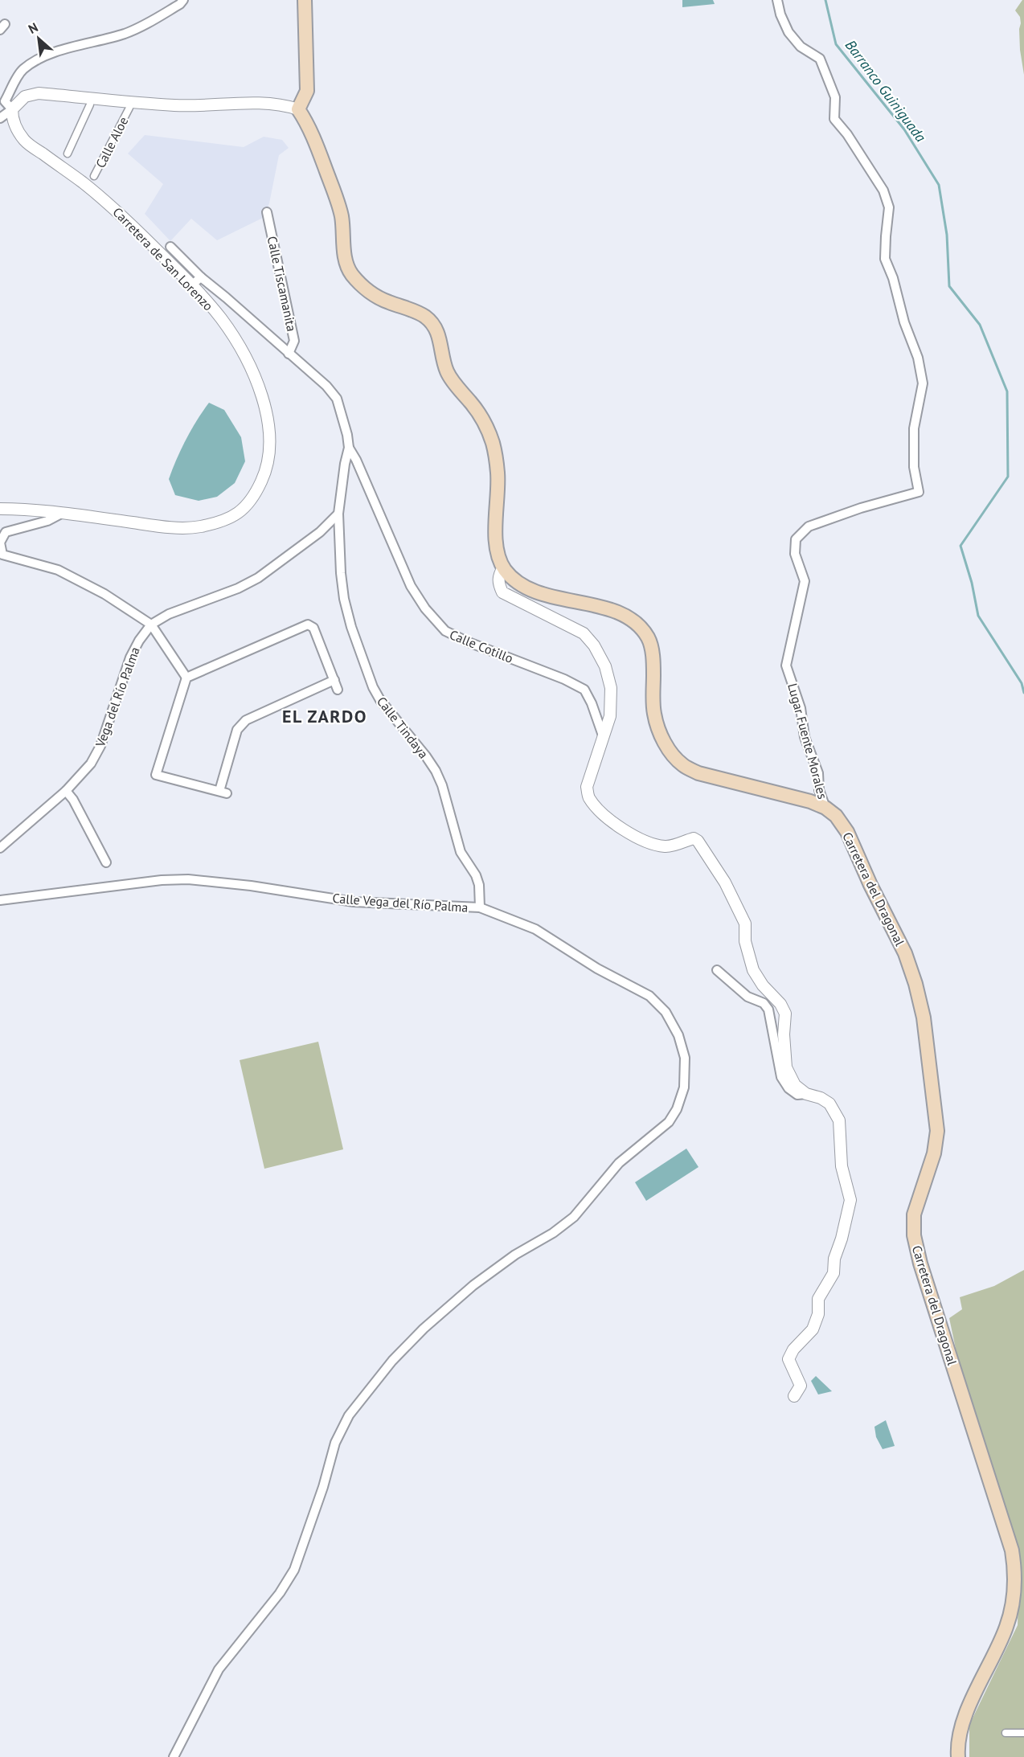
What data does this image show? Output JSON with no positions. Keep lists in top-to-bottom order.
{
  "streets": {
    "main road": ["Carretera del Dragonal"],
    "street": [
      "Calle Aloe",
      "Carretera de San Lorenzo",
      "Calle Tiscamanita",
      "Calle Cotillo",
      "Vega del Río Palma",
      "Calle Tindaya",
      "Lugar Fuente Morales",
      "Calle Vega del Río Palma"
    ]
  },
  "crossings": [
    ["Calle Cotillo", "Calle Tindaya"],
    ["Calle Tindaya", "Calle Vega del Río Palma"],
    ["Lugar Fuente Morales", "Carretera del Dragonal"]
  ],
  "districts": ["EL ZARDO"],
  "water": ["Barranco Guiniguada"],
  "north": "top left"
}
